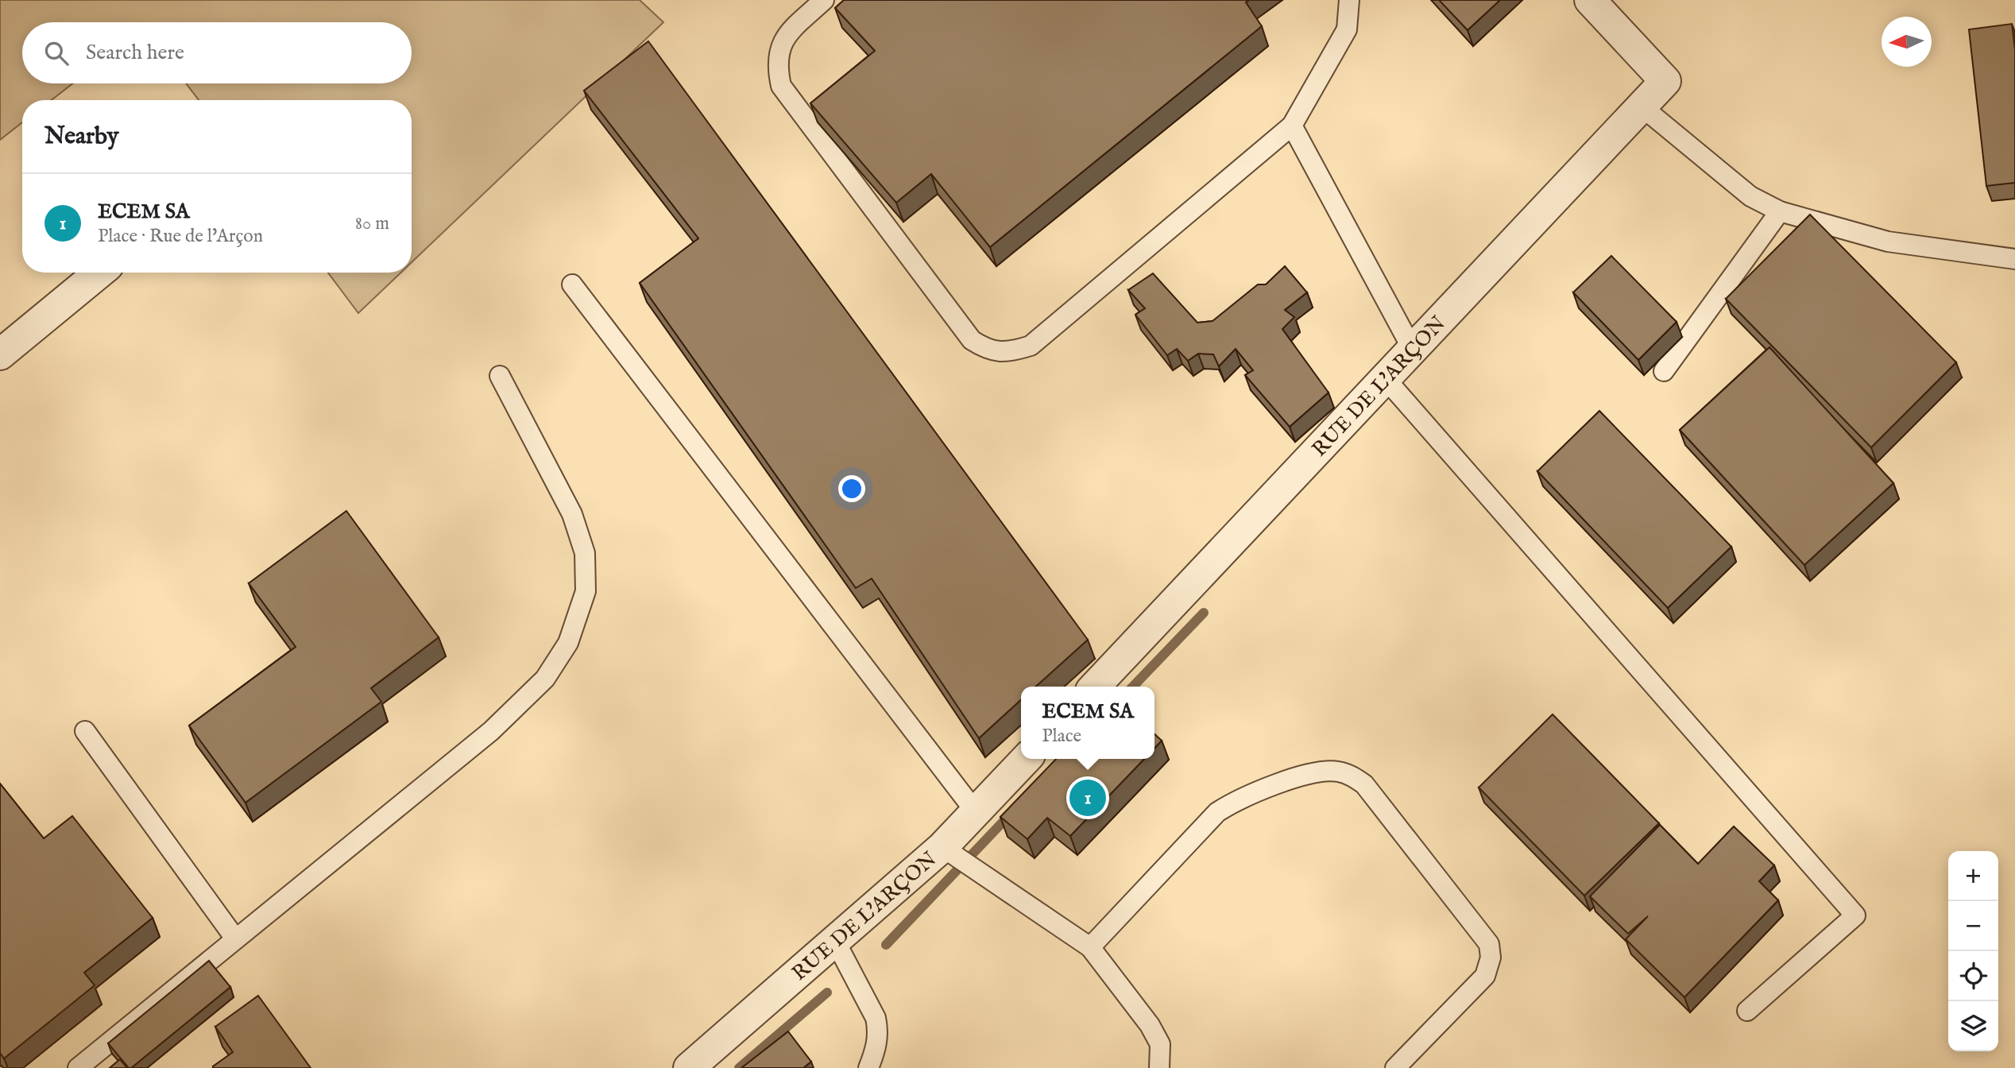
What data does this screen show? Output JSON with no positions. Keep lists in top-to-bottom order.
{
  "streets": {
    "street": ["RUE DE L'ARÇON"]
  },
  "north": "left",
  "page": {
    "search": "Search here",
    "heading": "Nearby",
    "list": [
      {
        "mark": "1",
        "name": "ECEM SA",
        "note": "Place · Rue de l'Arçon",
        "value": "80 m"
      }
    ],
    "popup": ["ECEM SA", "Place"],
    "pins": "1",
    "map_buttons": ["+", "−"]
  }
}
